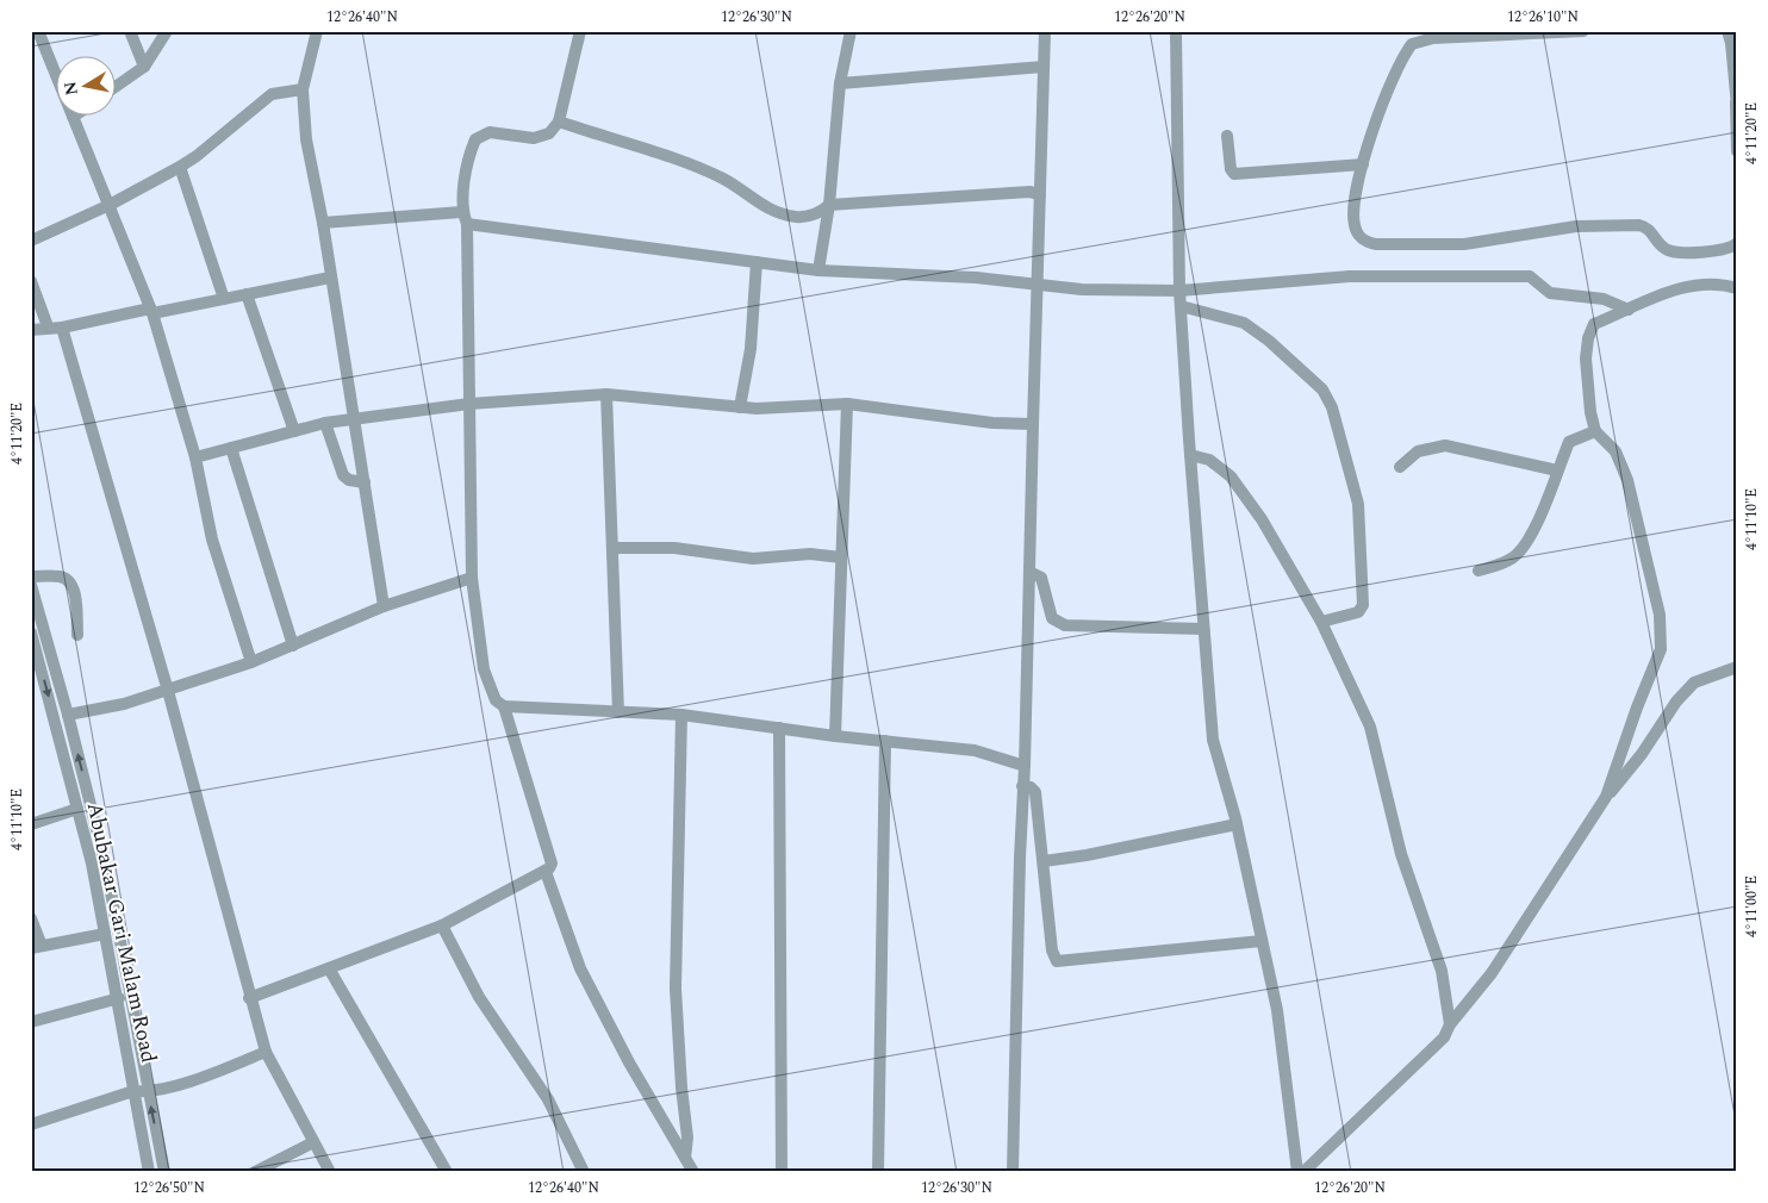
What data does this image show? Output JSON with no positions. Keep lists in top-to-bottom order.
{
  "streets": {
    "street": ["Abubakar Gari Malam Road"]
  },
  "north": "left",
  "coordinates": [
    "12°26'40\"N",
    "12°26'30\"N",
    "12°26'20\"N",
    "12°26'10\"N",
    "4°11'20\"E",
    "4°11'10\"E",
    "4°11'00\"E",
    "12°26'50\"N"
  ]
}
